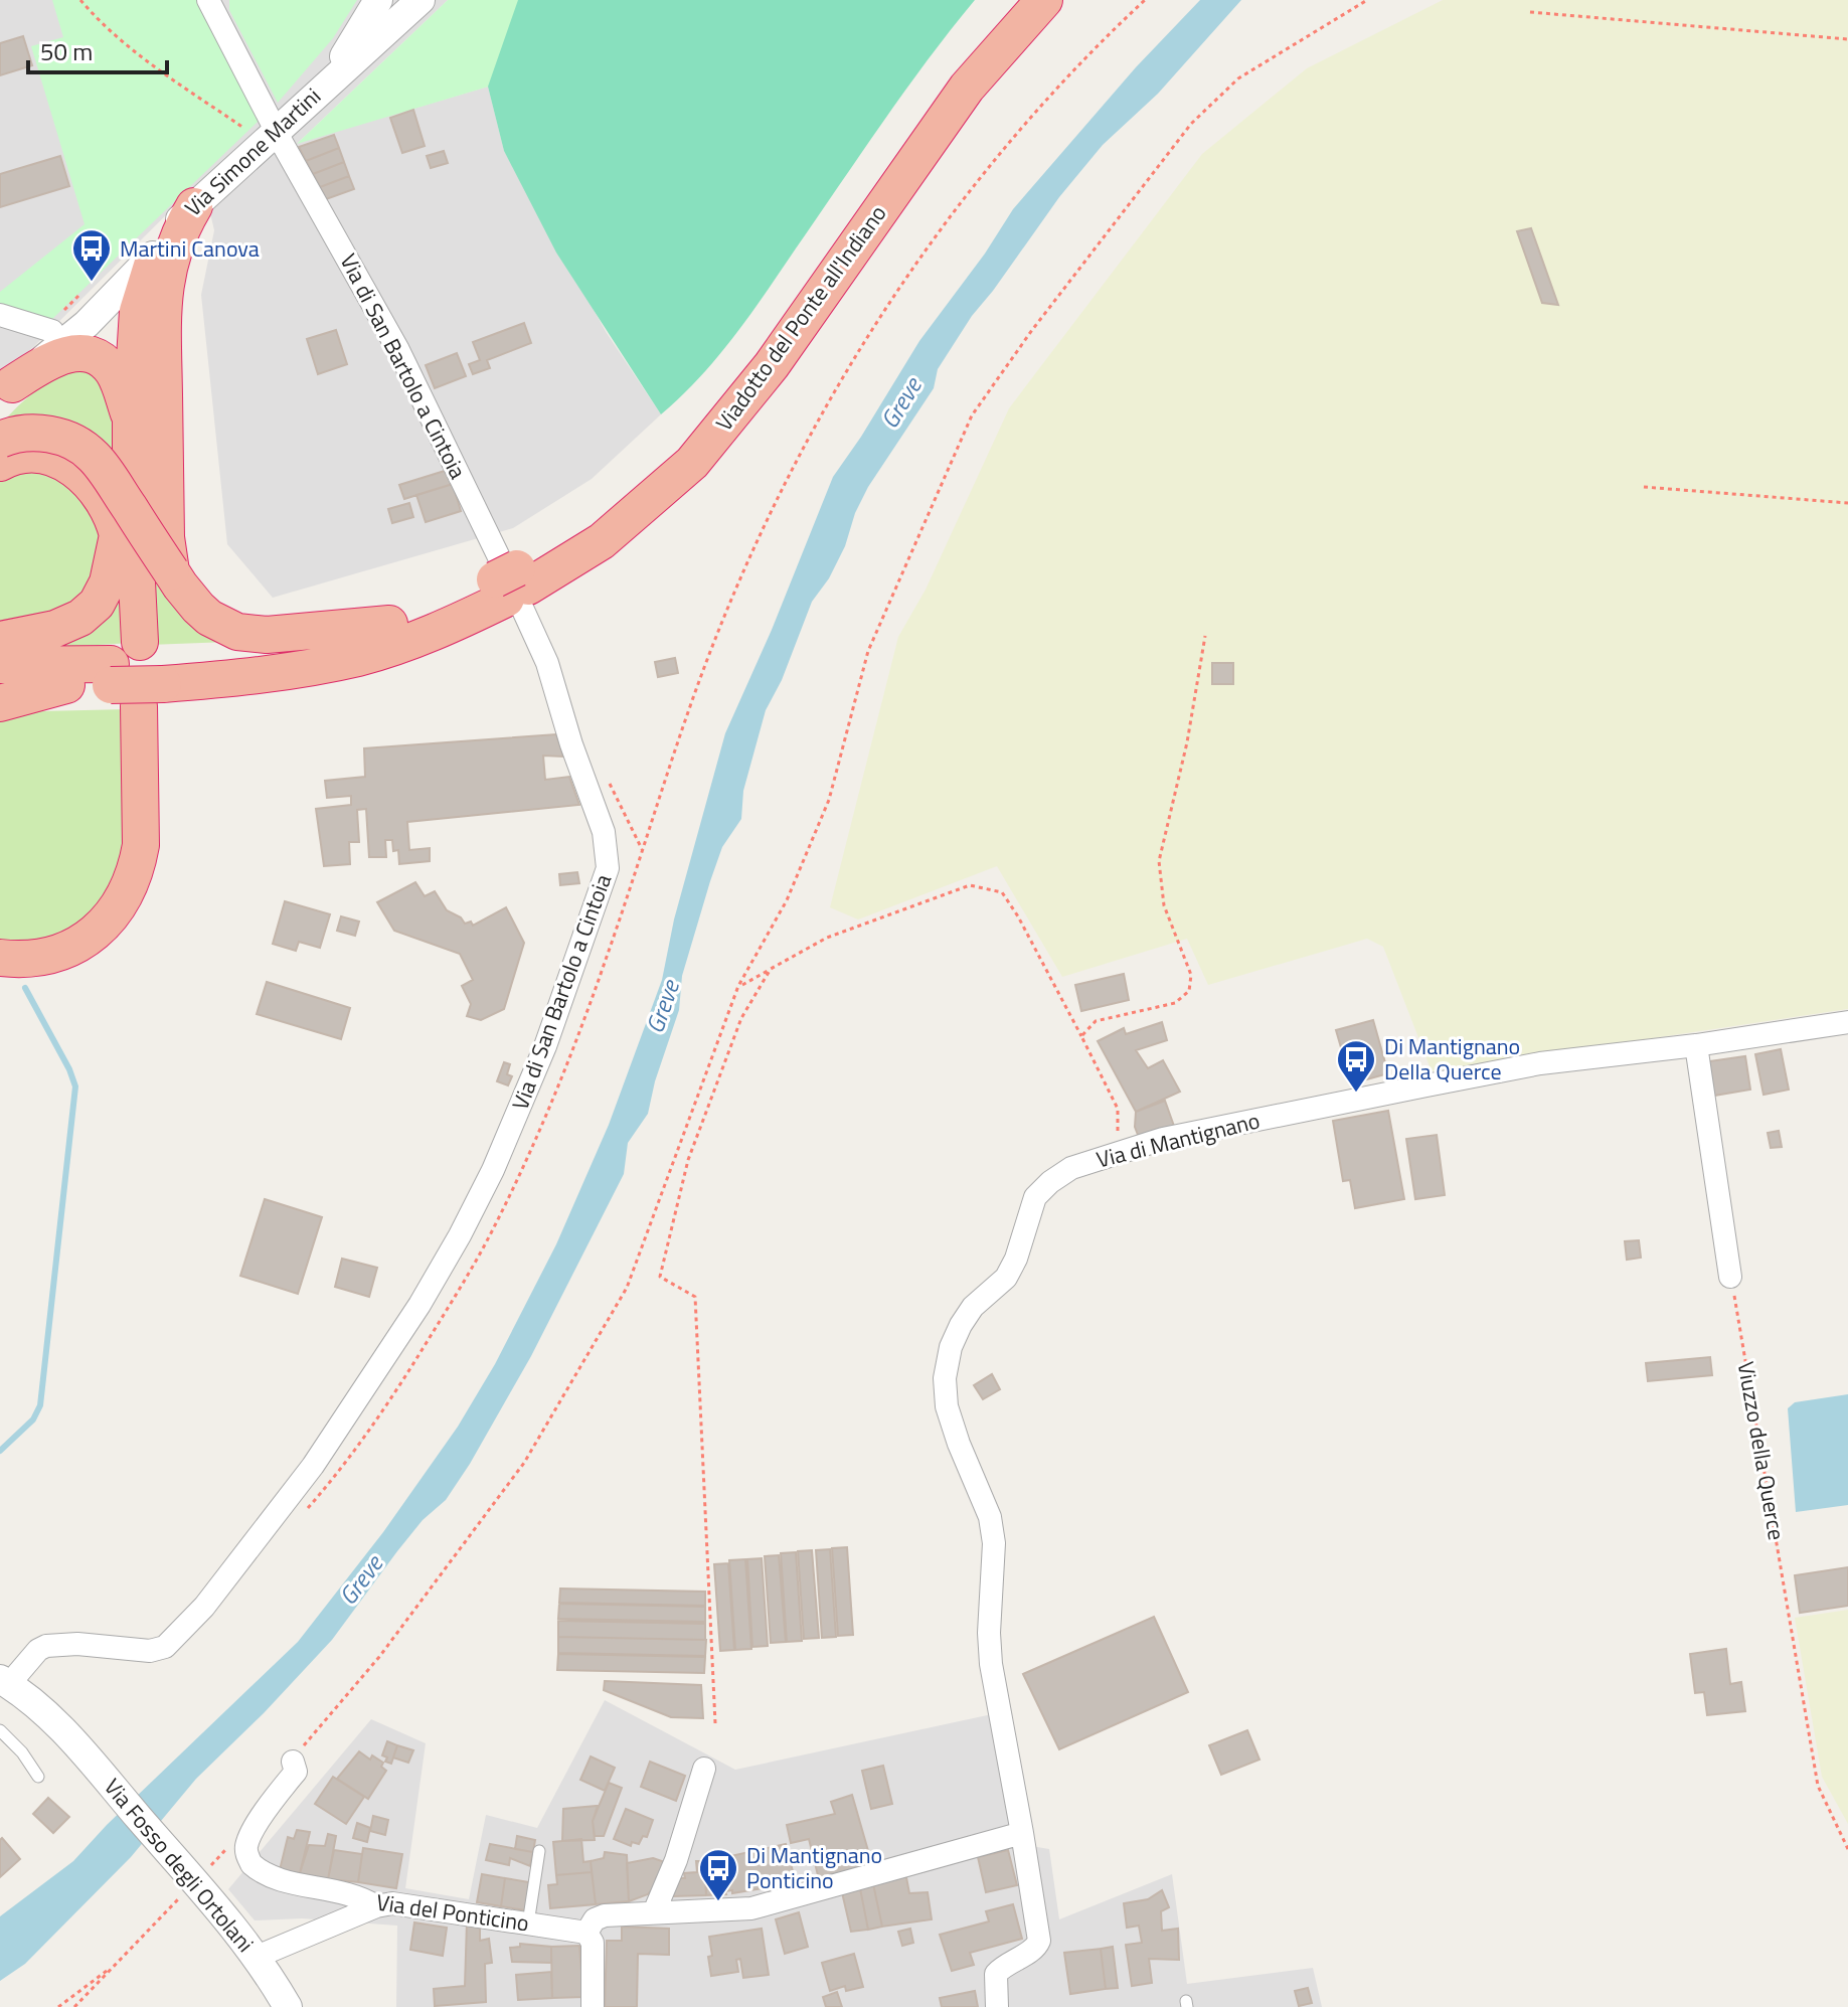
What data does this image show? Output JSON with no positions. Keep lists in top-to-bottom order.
{
  "streets": {
    "highway": ["Viadotto del Ponte all'Indiano"],
    "street": [
      "Via Simone Martini",
      "Via di San Bartolo a Cintoia",
      "Via di Mantignano",
      "Via Fosso degli Ortolani",
      "Via del Ponticino"
    ],
    "path": ["Viuzzo della Querce"]
  },
  "crossings": [
    ["Via Simone Martini", "Via di San Bartolo a Cintoia"],
    ["Viadotto del Ponte all'Indiano", "Via di San Bartolo a Cintoia"],
    ["Via di San Bartolo a Cintoia", "Via Fosso degli Ortolani"],
    ["Via Fosso degli Ortolani", "Via del Ponticino"]
  ],
  "water": ["Greve"],
  "places": {
    "bus stop": ["Martini Canova", "Di Mantignano Della Querce", "Di Mantignano Ponticino"]
  },
  "scale_bar": "50 m"
}
